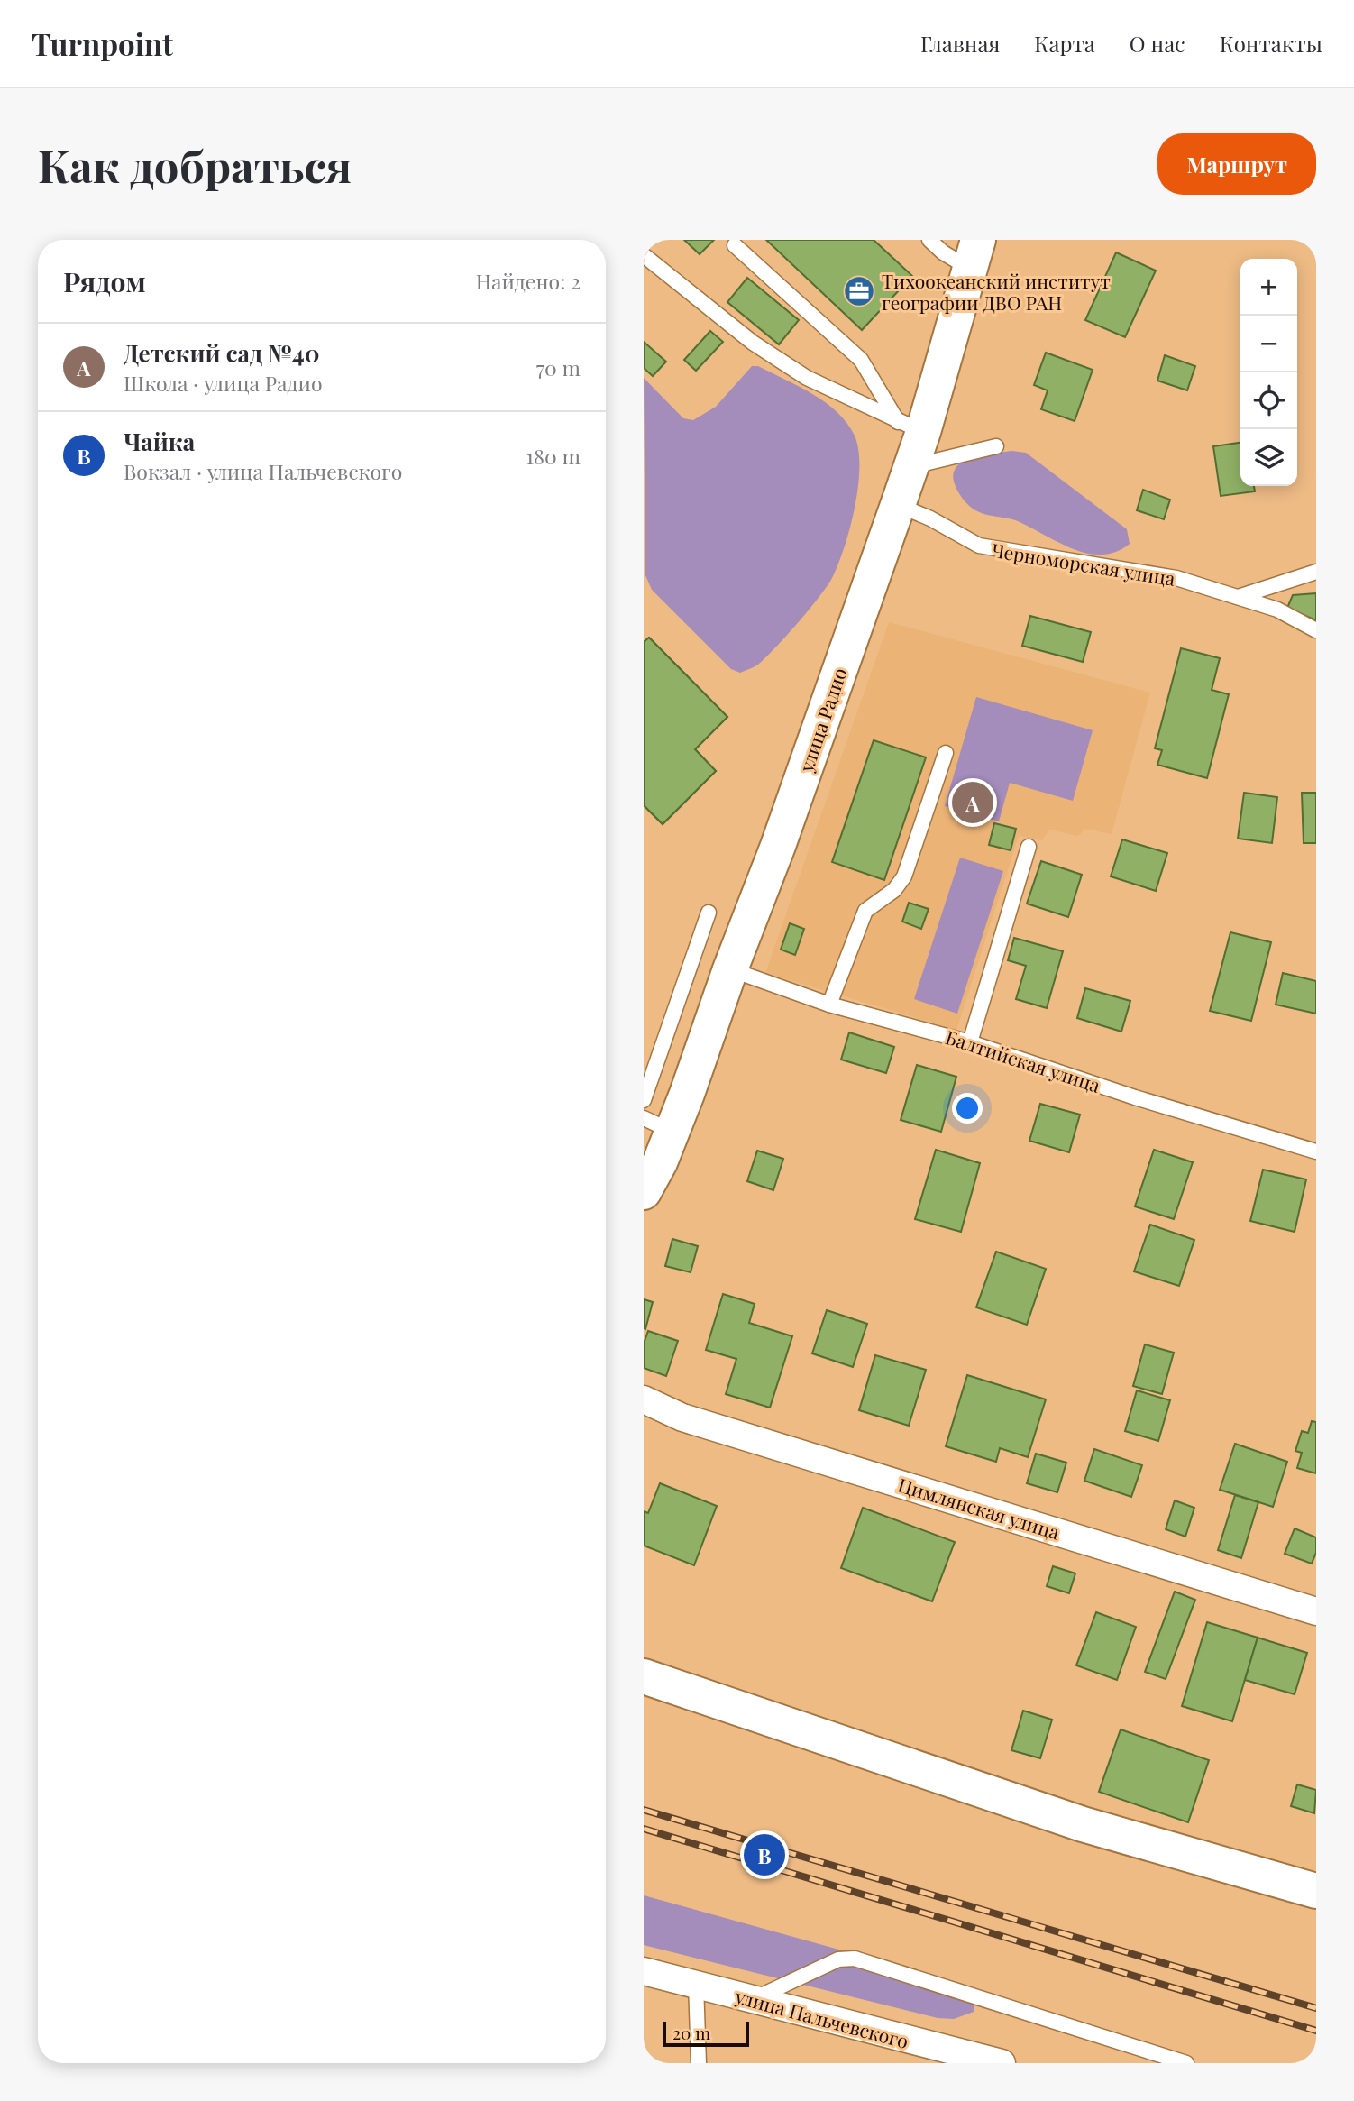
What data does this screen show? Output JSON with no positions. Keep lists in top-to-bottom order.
{
  "streets": {
    "main road": ["улица Радио"],
    "street": ["Цимлянская улица", "улица Пальчевского"],
    "lane": ["Черноморская улица", "Балтийская улица"]
  },
  "crossings": [
    ["Черноморская улица", "улица Радио"],
    ["улица Радио", "Балтийская улица"]
  ],
  "places": {
    "office": ["Тихоокеанский институт географии ДВО РАН"]
  },
  "scale_bar": "20 m",
  "page": {
    "header": "Turnpoint",
    "nav": [
      "Главная",
      "Карта",
      "О нас",
      "Контакты"
    ],
    "buttons": "Маршрут",
    "title": "Как добраться",
    "heading": ["Рядом", "Найдено: 2"],
    "map_buttons": ["+", "−"],
    "list": [
      {
        "mark": "A",
        "name": "Детский сад №40",
        "note": "Школа · улица Радио",
        "value": "70 m"
      },
      {
        "mark": "B",
        "name": "Чайка",
        "note": "Вокзал · улица Пальчевского",
        "value": "180 m"
      }
    ],
    "pins": ["A", "B"],
    "scale": "20 m"
  }
}
